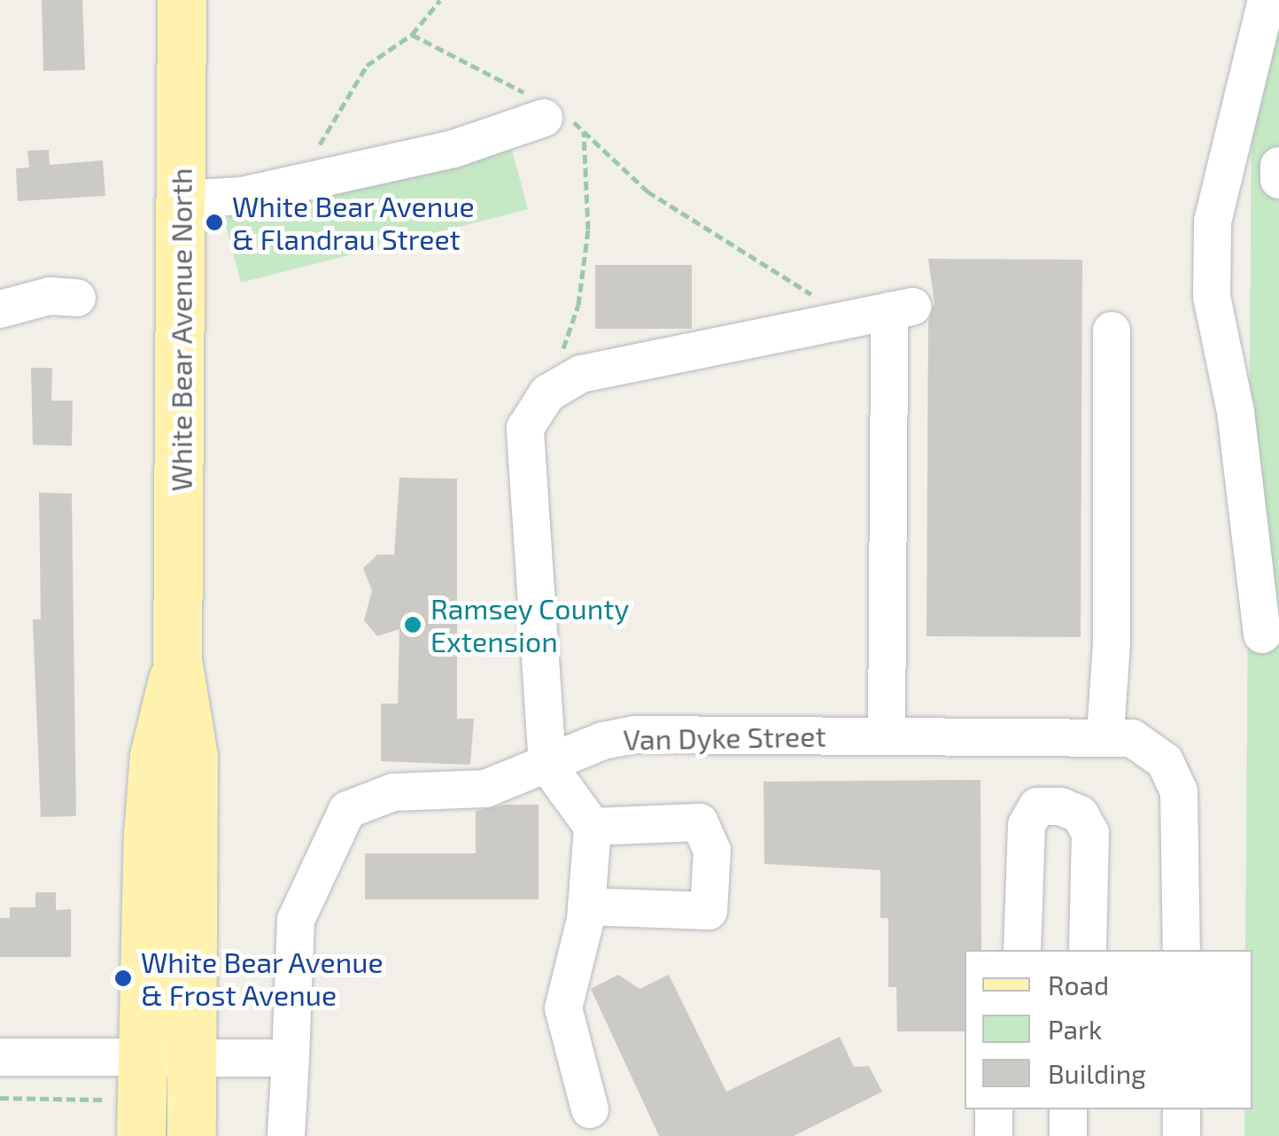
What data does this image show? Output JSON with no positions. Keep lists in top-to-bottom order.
{
  "streets": {
    "main road": ["White Bear Avenue North"],
    "street": ["Van Dyke Street"]
  },
  "places": ["White Bear Avenue & Flandrau Street", "Ramsey County Extension", "White Bear Avenue & Frost Avenue"],
  "legend": ["Road", "Park", "Building"]
}
